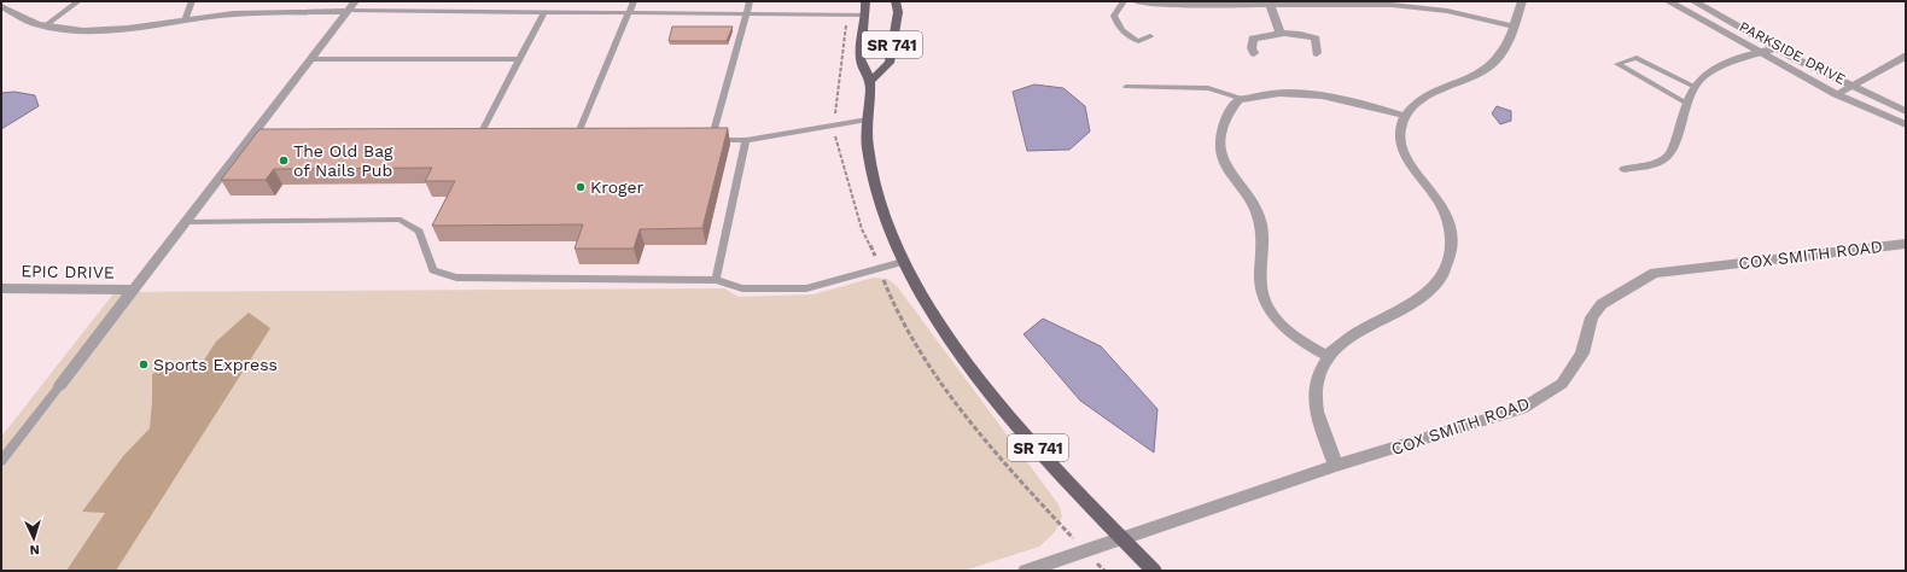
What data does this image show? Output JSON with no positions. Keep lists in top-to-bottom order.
{
  "streets": {
    "main road": ["SR 741"],
    "street": ["PARKSIDE DRIVE", "COX SMITH ROAD", "EPIC DRIVE"]
  },
  "crossings": [
    ["SR 741", "COX SMITH ROAD"]
  ],
  "places": ["The Old Bag of Nails Pub", "Kroger", "Sports Express"],
  "north": "bottom"
}
